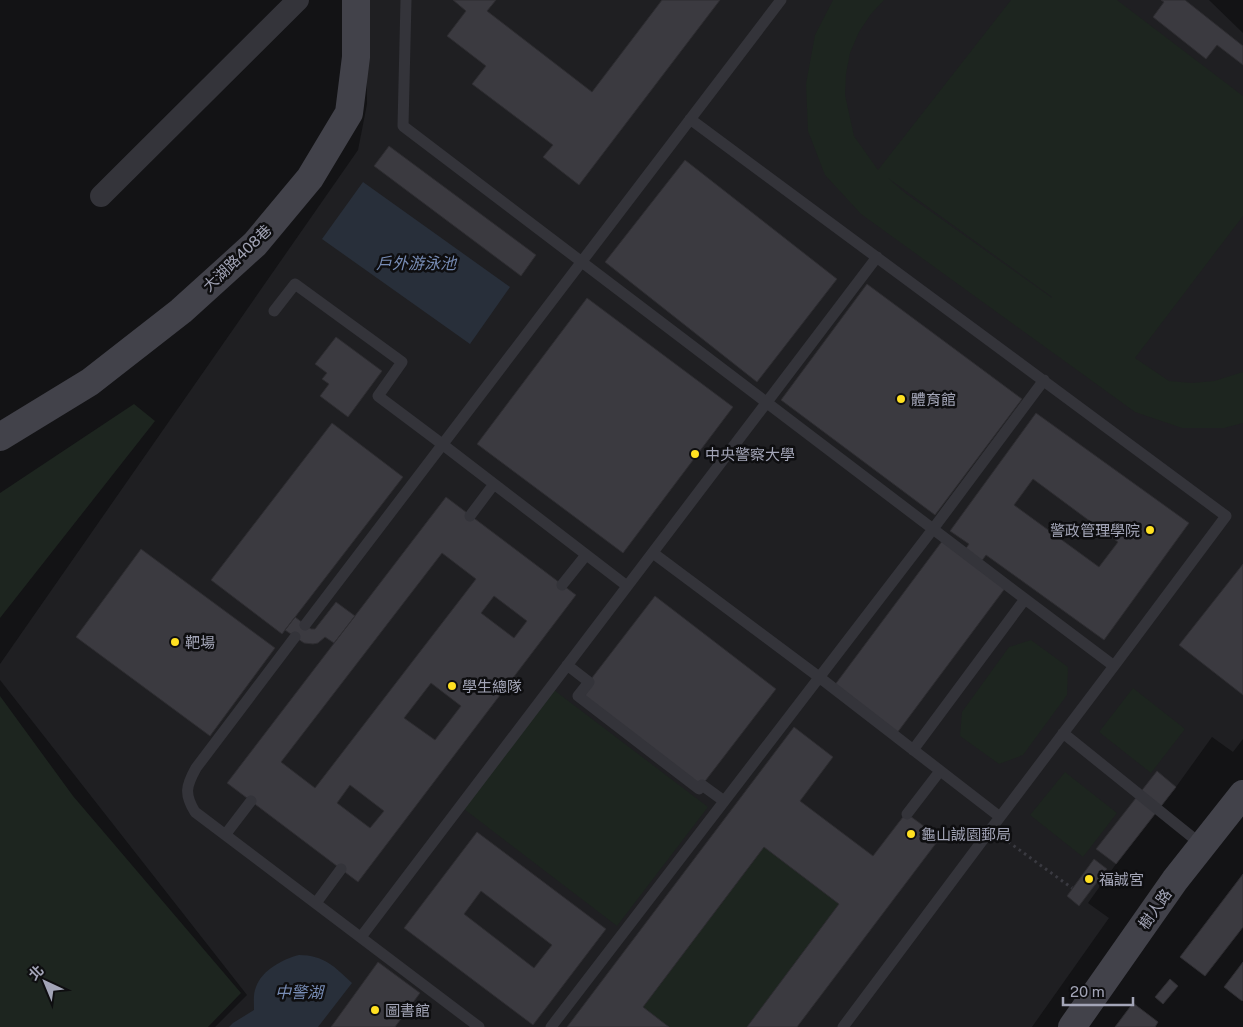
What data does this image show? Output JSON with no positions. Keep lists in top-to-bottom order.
{
  "streets": {
    "street": ["大湖路408巷", "樹人路"]
  },
  "water": ["戶外游泳池", "中警湖"],
  "places": [
    "體育館",
    "中央警察大學",
    "警政管理學院",
    "靶場",
    "學生總隊",
    "龜山誠園郵局",
    "福誠宮",
    "圖書館"
  ],
  "scale_bar": "20 m",
  "north": "top left"
}
